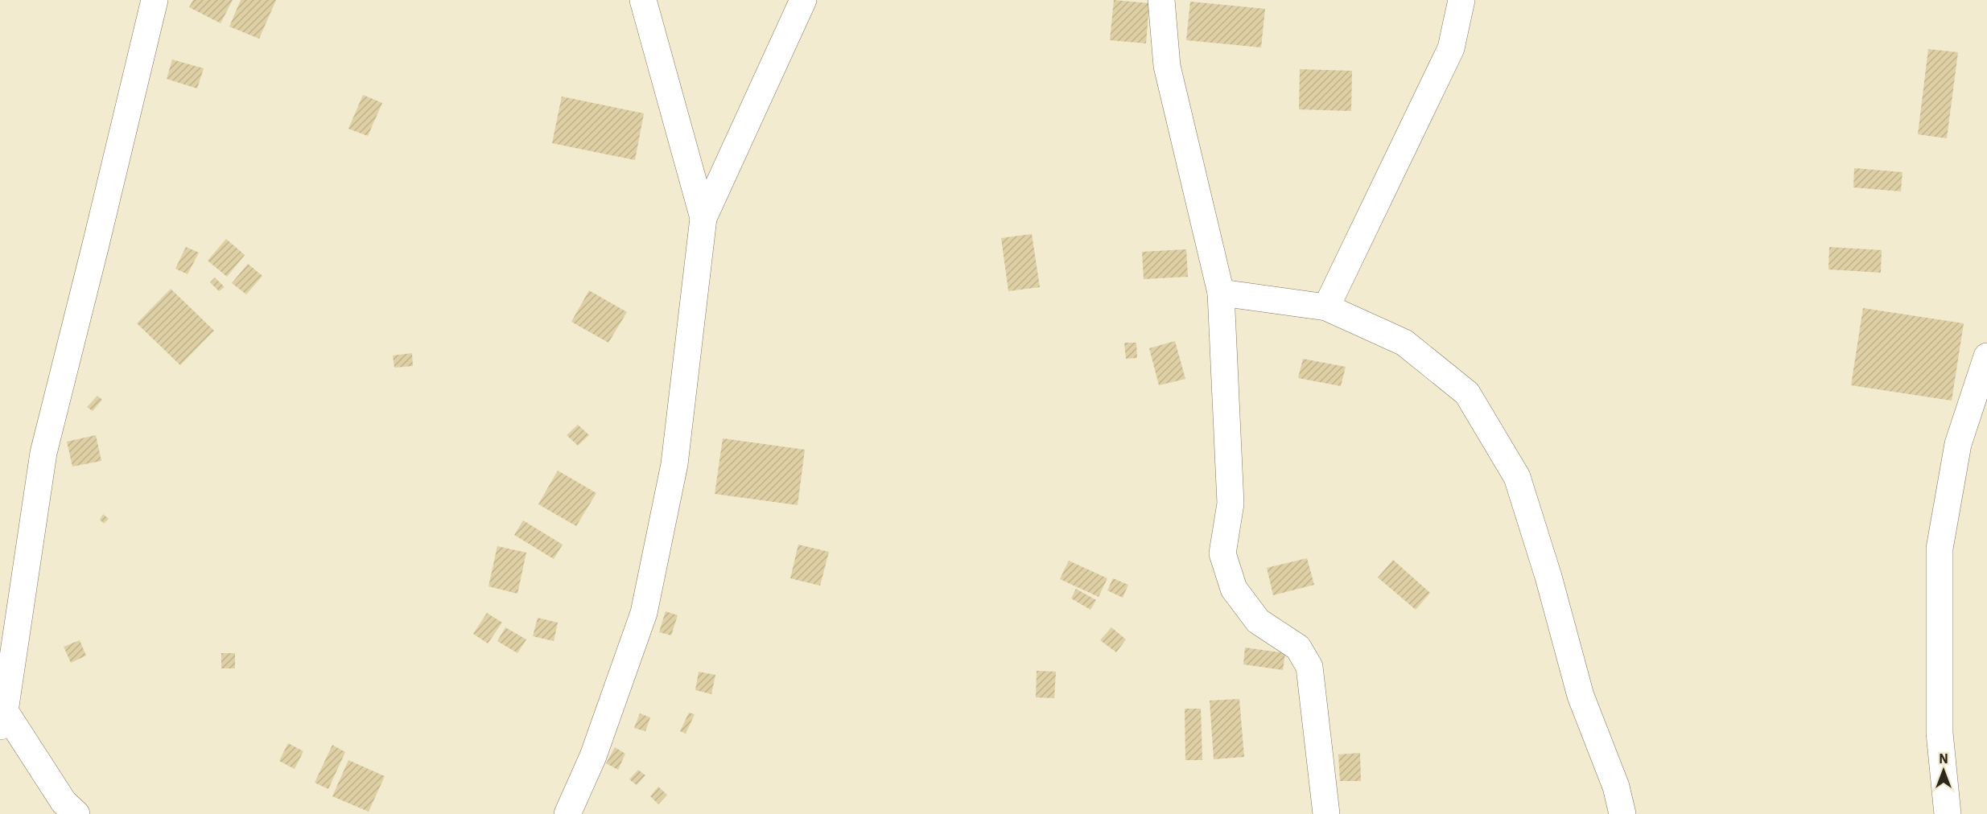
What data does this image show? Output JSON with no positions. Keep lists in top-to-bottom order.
{
  "north": "top"
}
